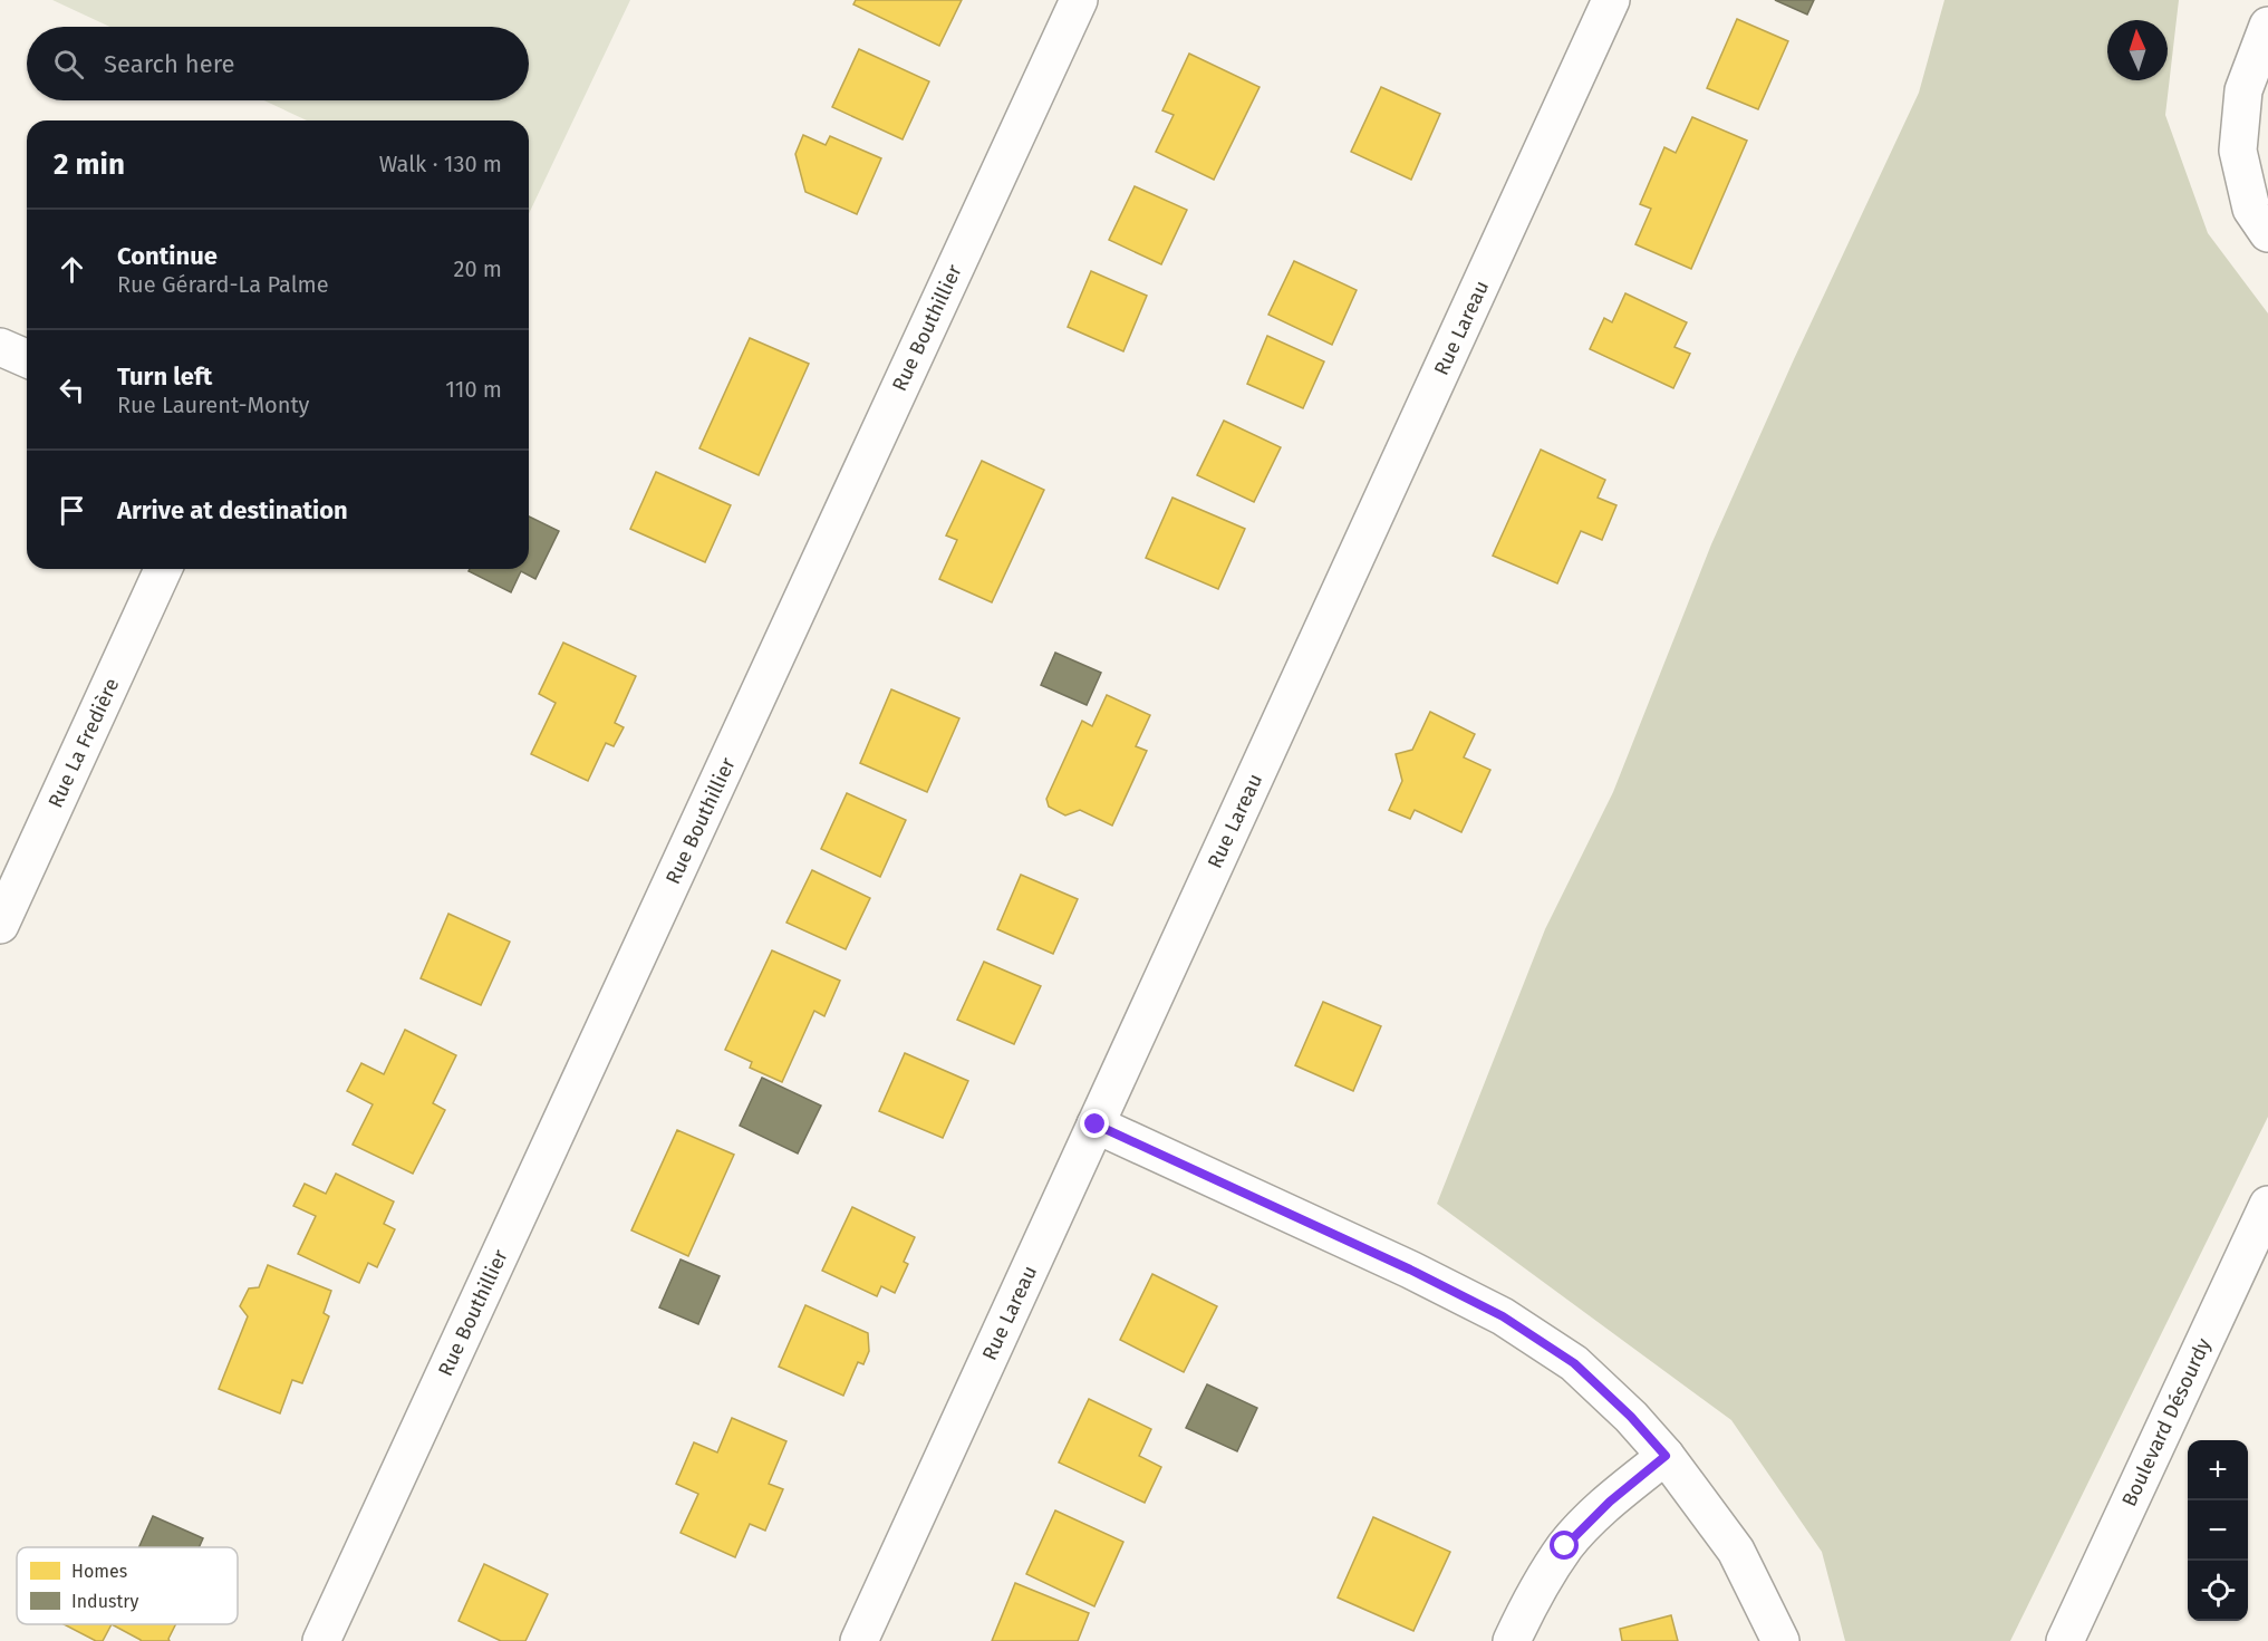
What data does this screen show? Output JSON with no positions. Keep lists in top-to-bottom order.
{
  "streets": {
    "street": [
      "Rue Bouthillier",
      "Rue Lareau",
      "Rue La Fredière",
      "Boulevard Désourdy"
    ]
  },
  "legend": ["Homes", "Industry"],
  "north": "top",
  "page": {
    "search": "Search here",
    "heading": ["2 min", "Walk · 130 m"],
    "list": [
      ["Continue", "Rue Gérard-La Palme", "20 m"],
      ["Turn left", "Rue Laurent-Monty", "110 m"],
      "Arrive at destination"
    ],
    "map_buttons": ["+", "−"]
  }
}
